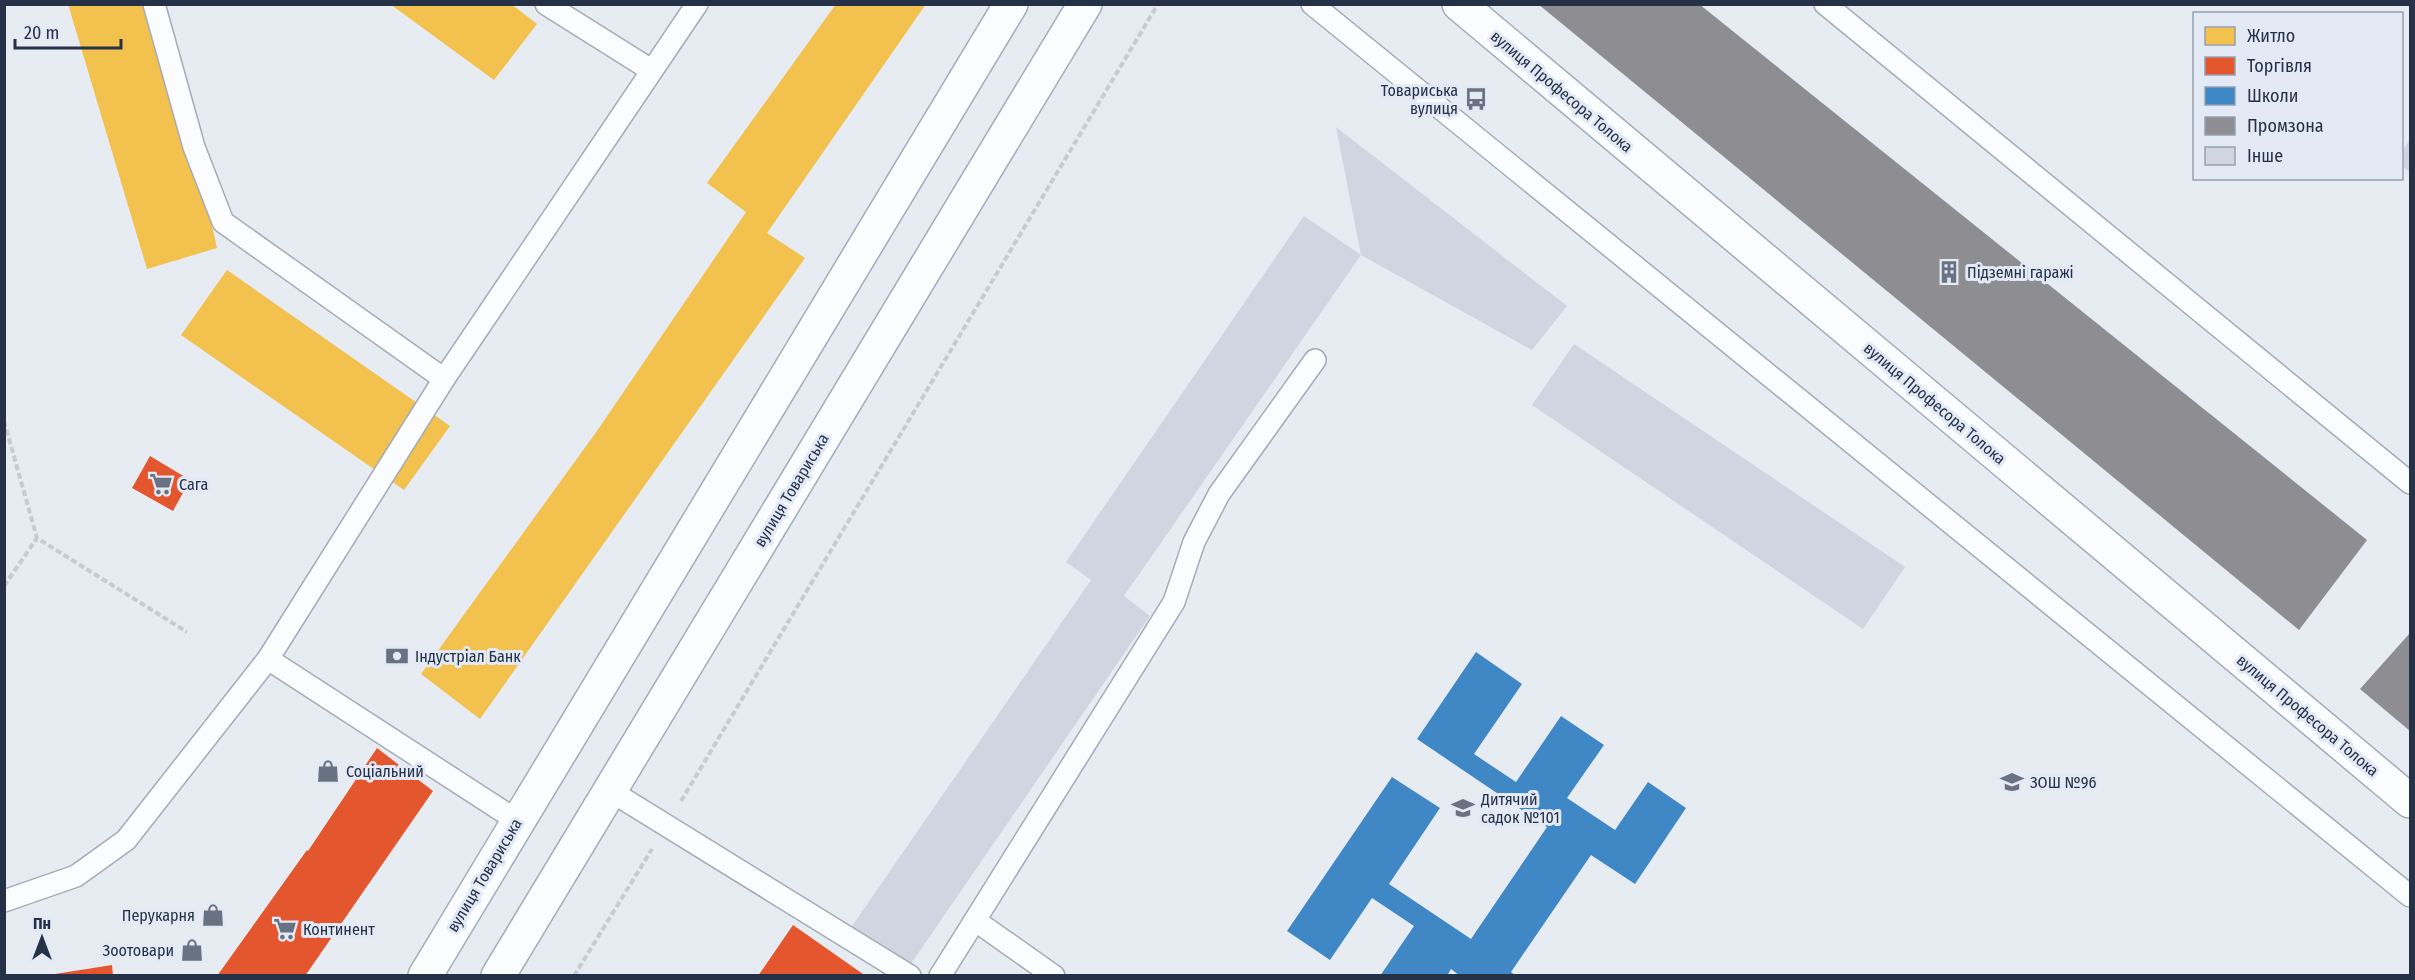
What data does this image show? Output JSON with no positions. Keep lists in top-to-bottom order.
{
  "streets": {
    "street": ["вулиця Професора Толока", "вулиця Товариська"]
  },
  "places": {
    "bus stop": ["Товариська вулиця"],
    "building": ["Підземні гаражі"],
    "supermarket": ["Сага", "Континент"],
    "bank": ["Індустріал Банк"],
    "shop": ["Соціальний", "Перукарня", "Зоотовари"],
    "school or university": ["ЗОШ №96", "Дитячий садок №101"]
  },
  "legend": [
    "Житло",
    "Торгівля",
    "Школи",
    "Промзона",
    "Інше"
  ],
  "scale_bar": "20 m",
  "north": "top"
}
